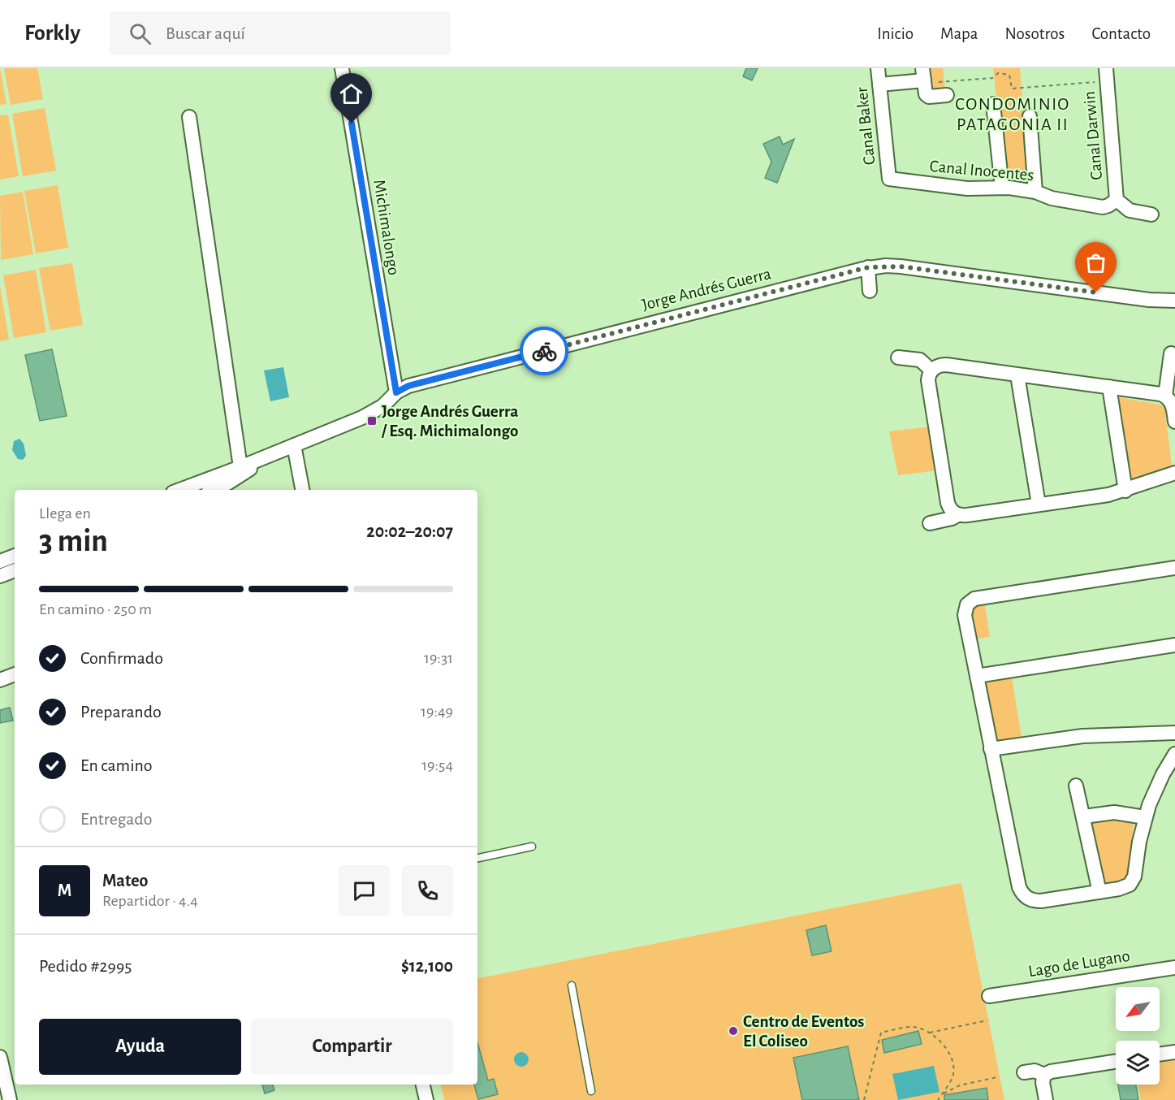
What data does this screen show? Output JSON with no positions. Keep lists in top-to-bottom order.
{
  "streets": {
    "street": [
      "Canal Baker",
      "Canal Darwin",
      "Canal Inocentes",
      "Michimalongo",
      "Jorge Andrés Guerra",
      "Lago de Lugano"
    ]
  },
  "crossings": [
    ["Canal Baker", "Canal Inocentes"],
    ["Canal Darwin", "Canal Inocentes"],
    ["Michimalongo", "Jorge Andrés Guerra"]
  ],
  "districts": ["CONDOMINIO PATAGONIA II"],
  "places": {
    "transit": ["Jorge Andrés Guerra / Esq. Michimalongo"],
    "other": ["Centro de Eventos El Coliseo"]
  },
  "north": "bottom left",
  "page": {
    "header": "Forkly",
    "search": "Buscar aquí",
    "nav": [
      "Inicio",
      "Mapa",
      "Nosotros",
      "Contacto"
    ],
    "heading": ["3 min", "Llega en", "20:02–20:07"],
    "panel": [
      "Mateo",
      "Repartidor · 4.4",
      "Pedido #2995",
      "$12,100"
    ],
    "bar": "En camino · 250 m",
    "list": [
      ["Confirmado", "19:31"],
      ["Preparando", "19:49"],
      ["En camino", "19:54"],
      "Entregado"
    ],
    "round": "M",
    "buttons": ["Ayuda", "Compartir"]
  }
}
